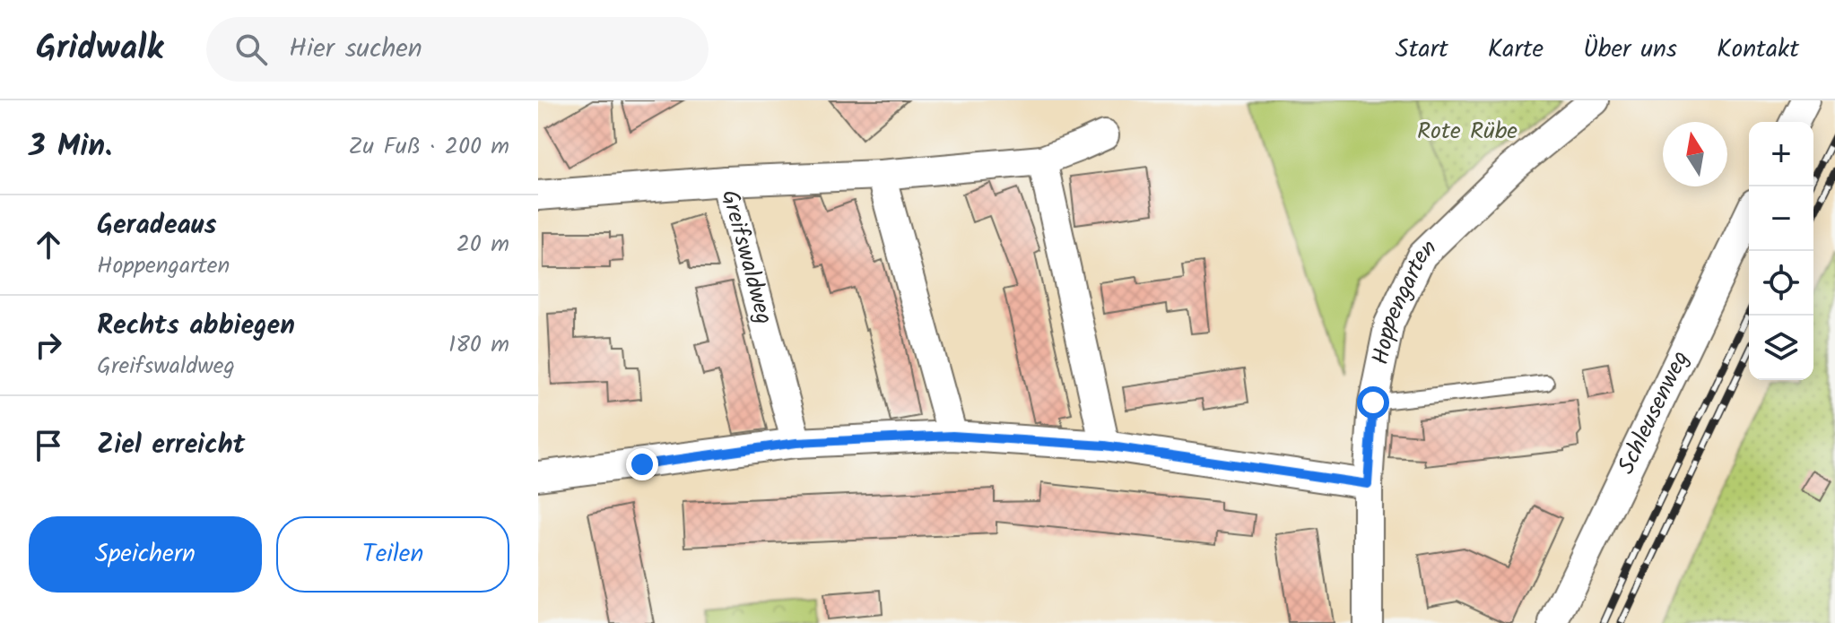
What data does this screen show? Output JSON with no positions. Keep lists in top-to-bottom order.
{
  "streets": {
    "street": ["Greifswaldweg", "Hoppengarten", "Schleusenweg"]
  },
  "parks": ["Rote Rübe"],
  "north": "top",
  "page": {
    "header": "Gridwalk",
    "search": "Hier suchen",
    "nav": [
      "Start",
      "Karte",
      "Über uns",
      "Kontakt"
    ],
    "heading": ["3 Min.", "Zu Fuß · 200 m"],
    "map_buttons": ["+", "−"],
    "list": [
      ["Geradeaus", "Hoppengarten", "20 m"],
      ["Rechts abbiegen", "Greifswaldweg", "180 m"],
      "Ziel erreicht"
    ],
    "buttons": ["Speichern", "Teilen"]
  }
}
